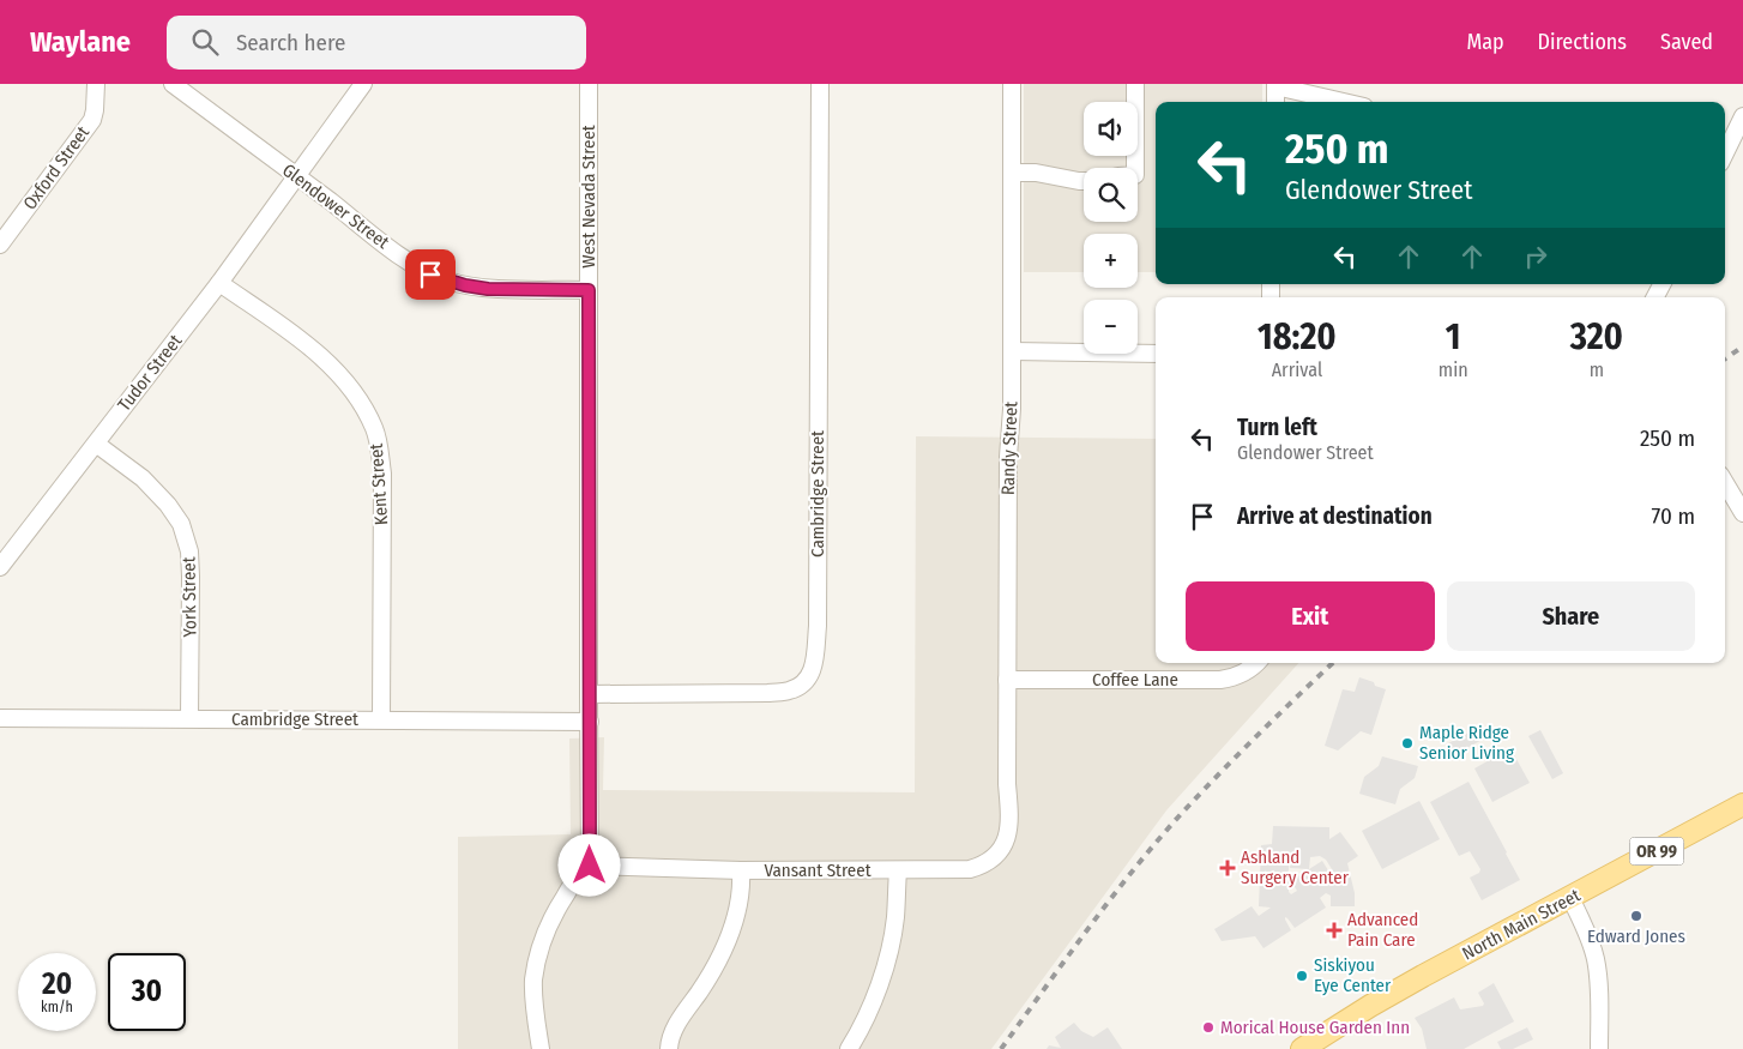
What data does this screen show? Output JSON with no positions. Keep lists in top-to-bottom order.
{
  "streets": {
    "main road": ["OR 99", "North Main Street"],
    "street": [
      "Oxford Street",
      "West Nevada Street",
      "Glendower Street",
      "Tudor Street",
      "Randy Street",
      "Kent Street",
      "Cambridge Street",
      "York Street",
      "Coffee Lane",
      "Vansant Street"
    ]
  },
  "crossings": [
    ["West Nevada Street", "Glendower Street"],
    ["West Nevada Street", "Cambridge Street"],
    ["West Nevada Street", "Vansant Street"],
    ["Glendower Street", "Tudor Street"],
    ["Tudor Street", "Kent Street"],
    ["Tudor Street", "York Street"],
    ["Randy Street", "Coffee Lane"],
    ["Randy Street", "Vansant Street"],
    ["Kent Street", "Cambridge Street"],
    ["Cambridge Street", "York Street"]
  ],
  "places": {
    "other": [
      "Maple Ridge Senior Living",
      "Edward Jones",
      "Siskiyou Eye Center",
      "Morical House Garden Inn"
    ],
    "health": ["Ashland Surgery Center", "Advanced Pain Care"]
  },
  "page": {
    "header": "Waylane",
    "search": "Search here",
    "nav": ["Map", "Directions", "Saved"],
    "map_buttons": ["+", "−"],
    "turn": ["250 m", "Glendower Street"],
    "eta": [
      "18:20",
      "Arrival",
      "1",
      "min",
      "320",
      "m"
    ],
    "list": [
      {
        "name": "Turn left",
        "note": "Glendower Street",
        "value": "250 m"
      },
      {
        "name": "Arrive at destination",
        "value": "70 m"
      }
    ],
    "buttons": ["Exit", "Share"],
    "speed": "20 km/h",
    "limit": "30"
  }
}
